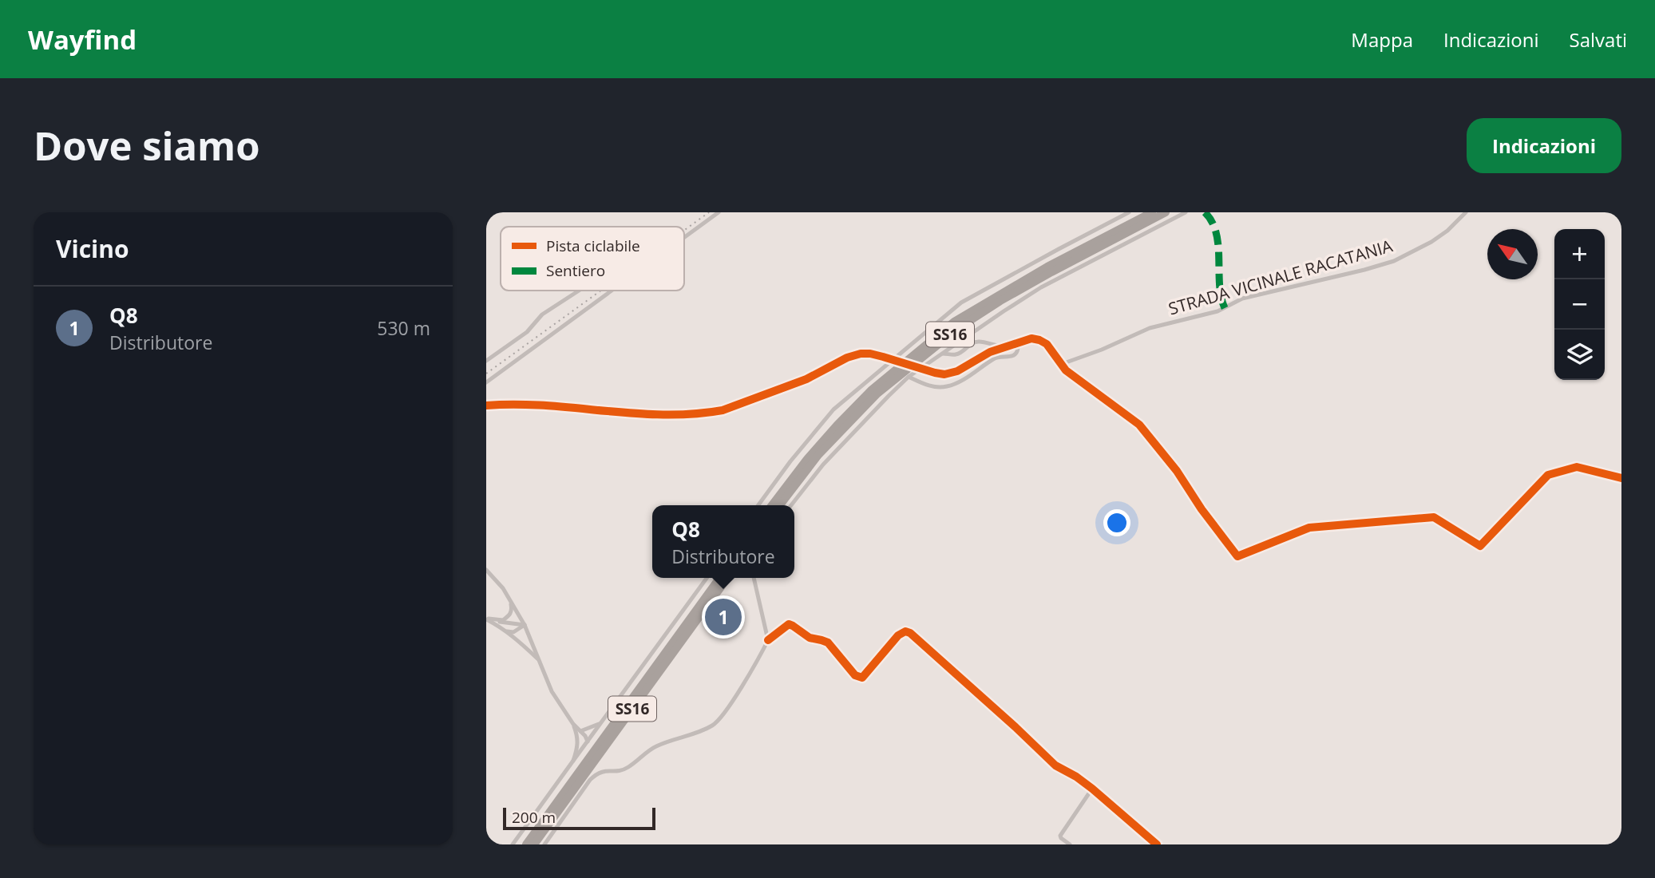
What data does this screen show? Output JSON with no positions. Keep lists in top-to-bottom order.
{
  "streets": {
    "highway": ["SS16"],
    "street": ["STRADA VICINALE RACATANIA"]
  },
  "legend": ["Pista ciclabile", "Sentiero"],
  "scale_bar": "200 m",
  "north": "top left",
  "page": {
    "header": "Wayfind",
    "nav": ["Mappa", "Indicazioni", "Salvati"],
    "buttons": "Indicazioni",
    "title": "Dove siamo",
    "heading": "Vicino",
    "map_buttons": ["+", "−"],
    "list": [
      {
        "mark": "1",
        "name": "Q8",
        "note": "Distributore",
        "value": "530 m"
      }
    ],
    "popup": ["Q8", "Distributore"],
    "pins": "1",
    "scale": "200 m"
  }
}
